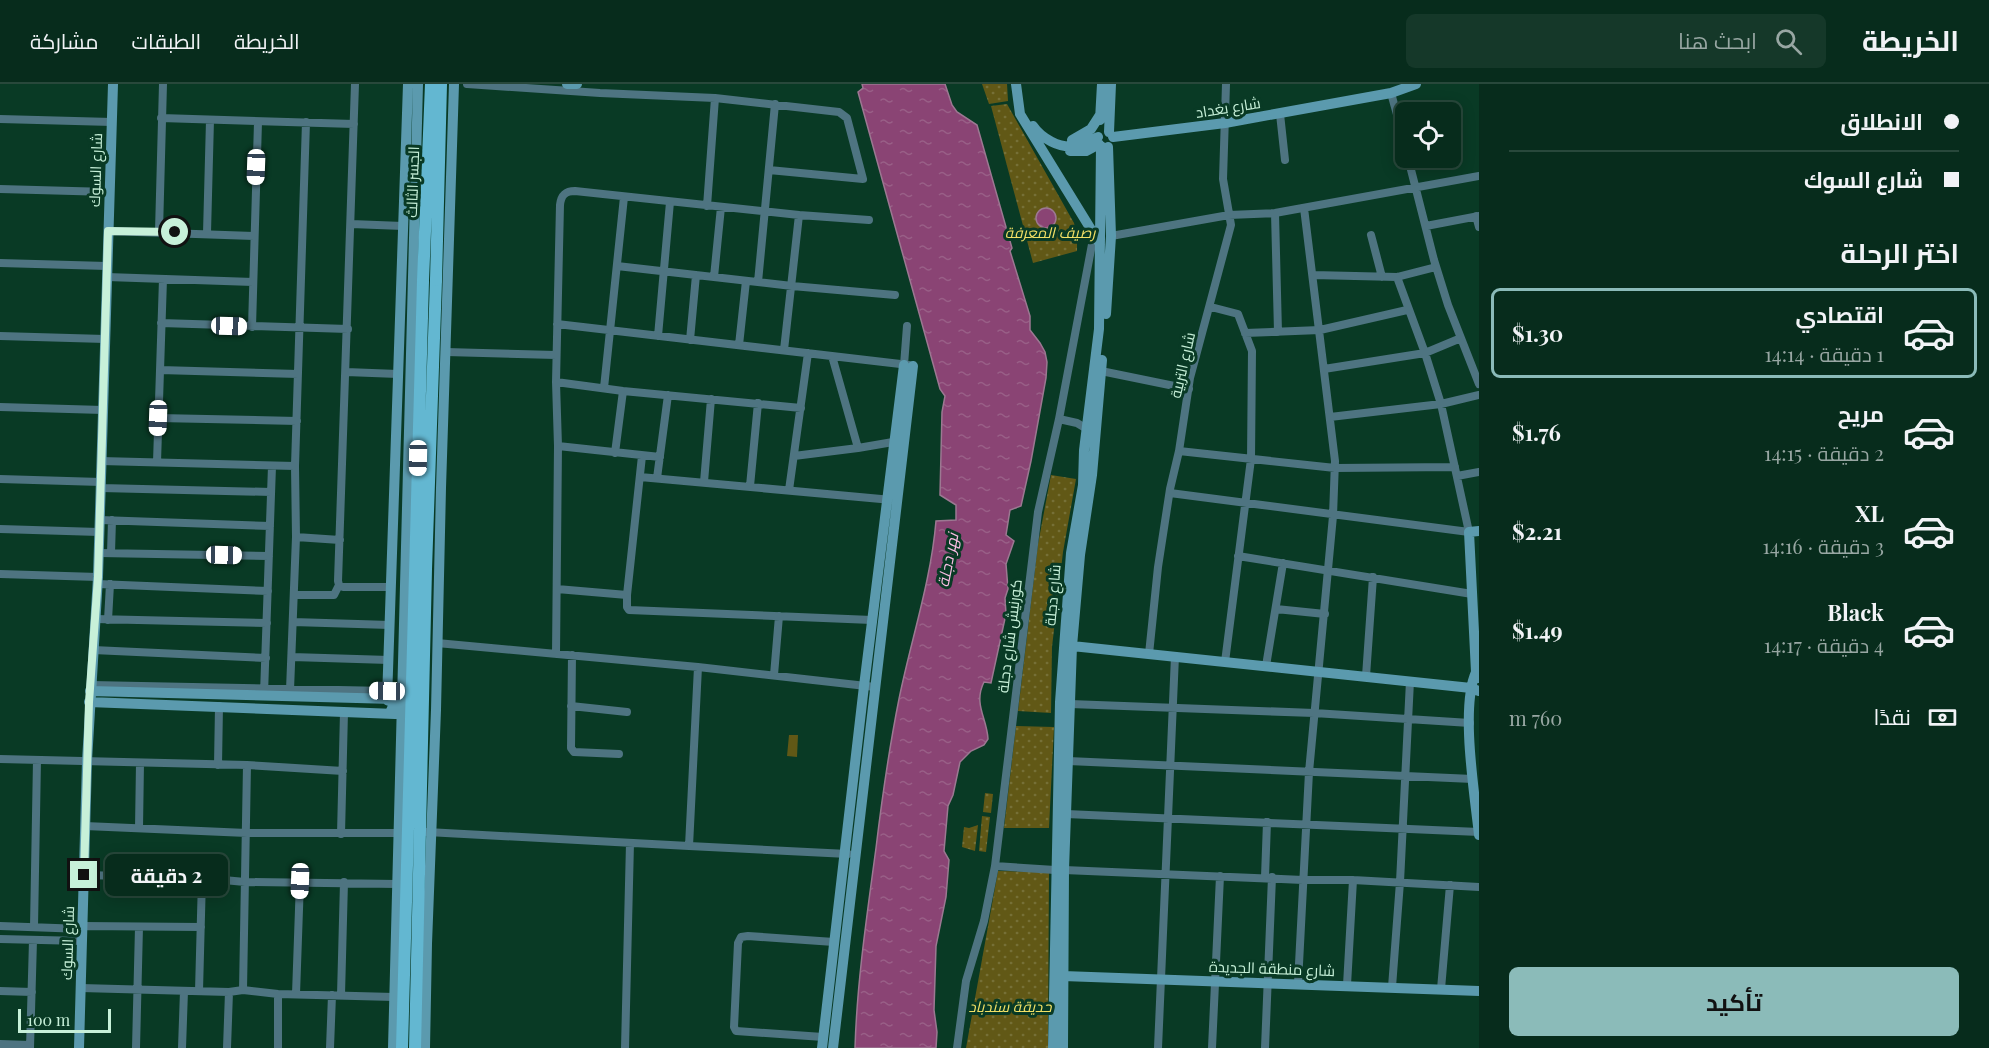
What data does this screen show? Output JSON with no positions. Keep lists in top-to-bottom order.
{
  "streets": {
    "main road": ["الجسر الثالث"],
    "street": [
      "شارع بغداد",
      "شارع السوك",
      "شارع التربية",
      "شارع دجلة",
      "كورنيش شارع دجلة",
      "شارع منطقة الجديدة"
    ]
  },
  "crossings": [
    ["شارع بغداد", "شارع التربية"],
    ["شارع بغداد", "شارع دجلة"],
    ["شارع دجلة", "شارع منطقة الجديدة"]
  ],
  "water": ["نهر دجلة"],
  "parks": ["رصيف المعرفة", "حديقة سندباد"],
  "scale_bar": "100 m",
  "page": {
    "header": "الخريطة",
    "search": "ابحث هنا",
    "nav": ["الخريطة", "الطبقات", "مشاركة"],
    "banner": ["الانطلاق", "شارع السوك"],
    "heading": "اختر الرحلة",
    "list": [
      {
        "name": "اقتصادي",
        "note": "1 دقيقة · 14:14",
        "value": "$1.30"
      },
      {
        "name": "مريح",
        "note": "2 دقيقة · 14:15",
        "value": "$1.76"
      },
      {
        "name": "XL",
        "note": "3 دقيقة · 14:16",
        "value": "$2.21"
      },
      {
        "name": "Black",
        "note": "4 دقيقة · 14:17",
        "value": "$1.49"
      }
    ],
    "pay": ["نقدًا", "760 m"],
    "bubble": "2 دقيقة",
    "buttons": "تأكيد",
    "scale": "100 m"
  }
}
